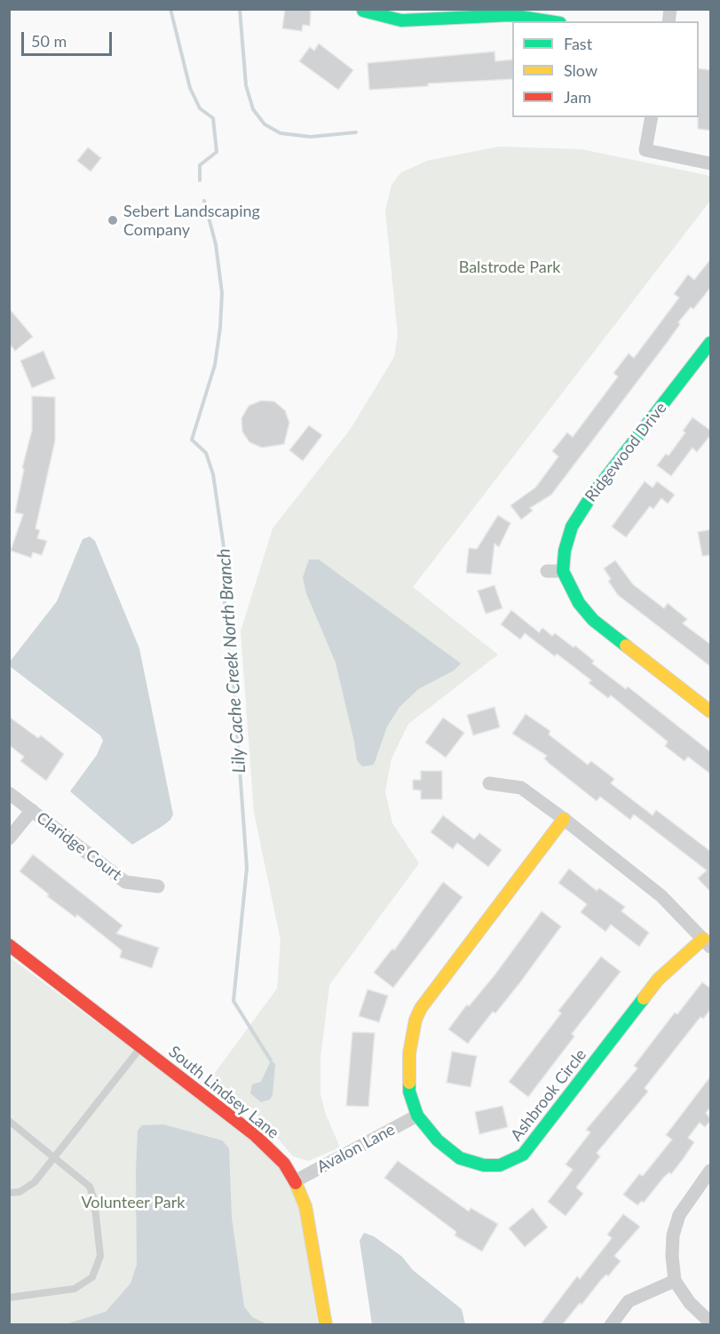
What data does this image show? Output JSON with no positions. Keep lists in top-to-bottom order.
{
  "streets": {
    "street": [
      "Ridgewood Drive",
      "Claridge Court",
      "South Lindsey Lane",
      "Ashbrook Circle",
      "Avalon Lane"
    ]
  },
  "crossings": [
    ["South Lindsey Lane", "Avalon Lane"],
    ["Ashbrook Circle", "Avalon Lane"]
  ],
  "water": ["Lily Cache Creek North Branch"],
  "parks": ["Balstrode Park", "Volunteer Park"],
  "places": ["Sebert Landscaping Company"],
  "legend": ["Fast", "Slow", "Jam"],
  "scale_bar": "50 m"
}
